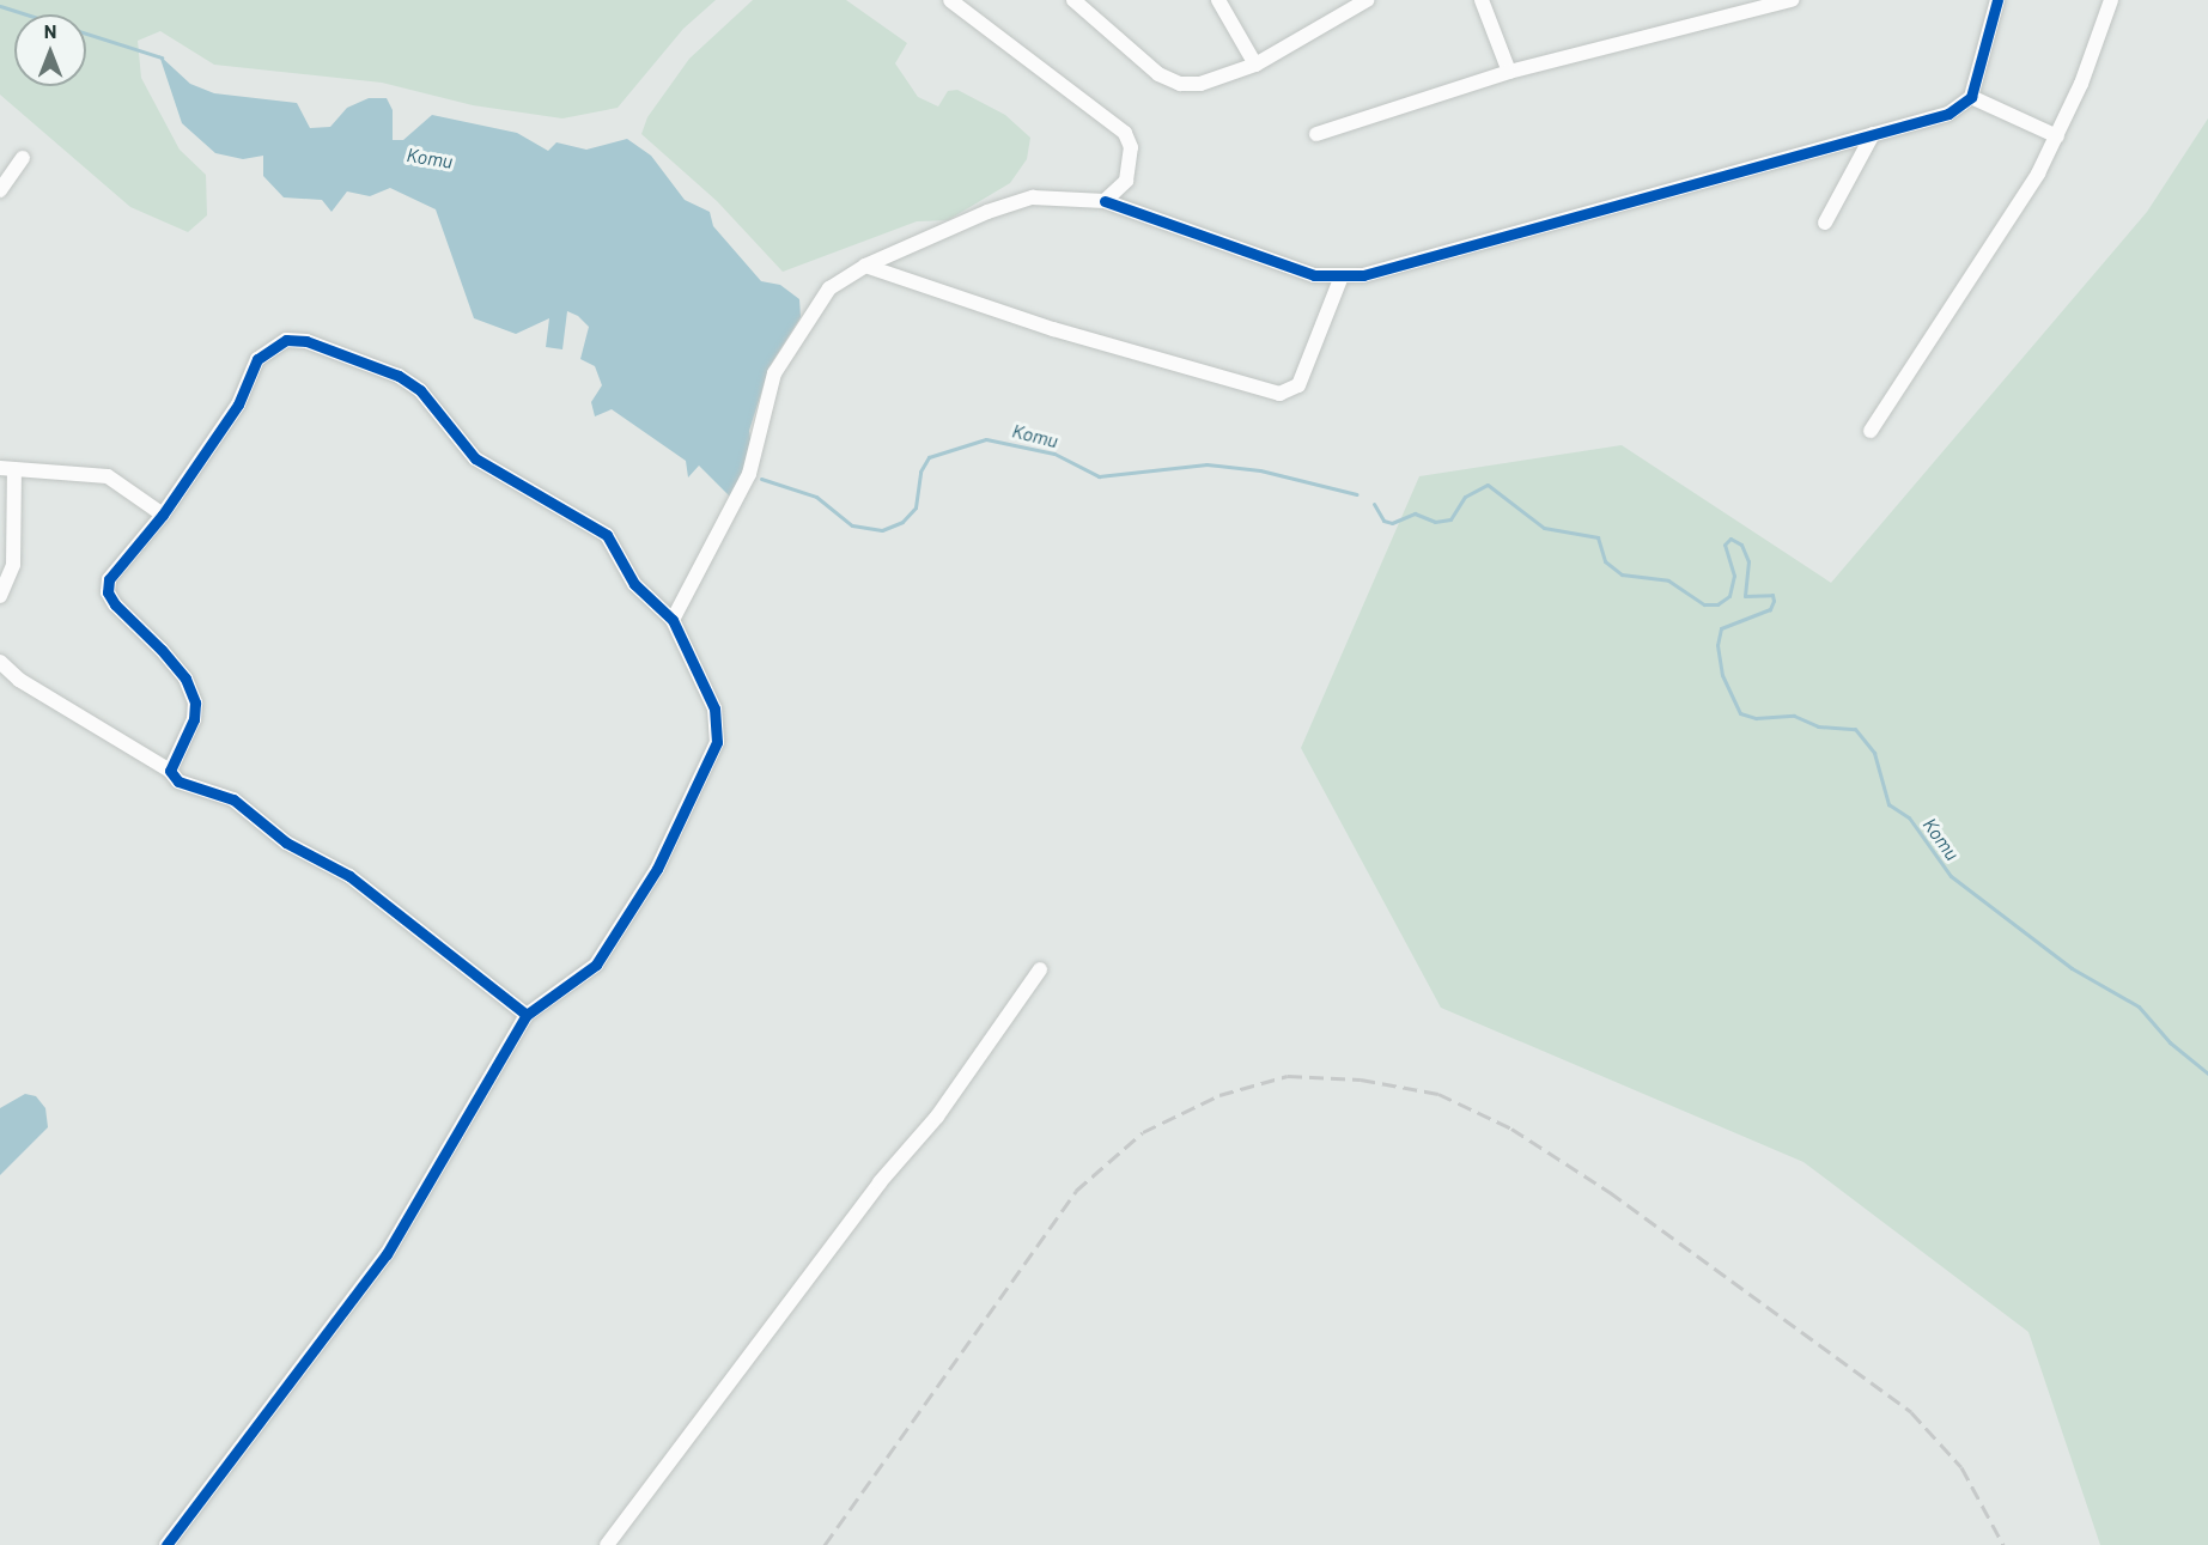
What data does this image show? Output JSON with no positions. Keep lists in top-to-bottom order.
{
  "water": ["Komu"],
  "north": "top"
}
